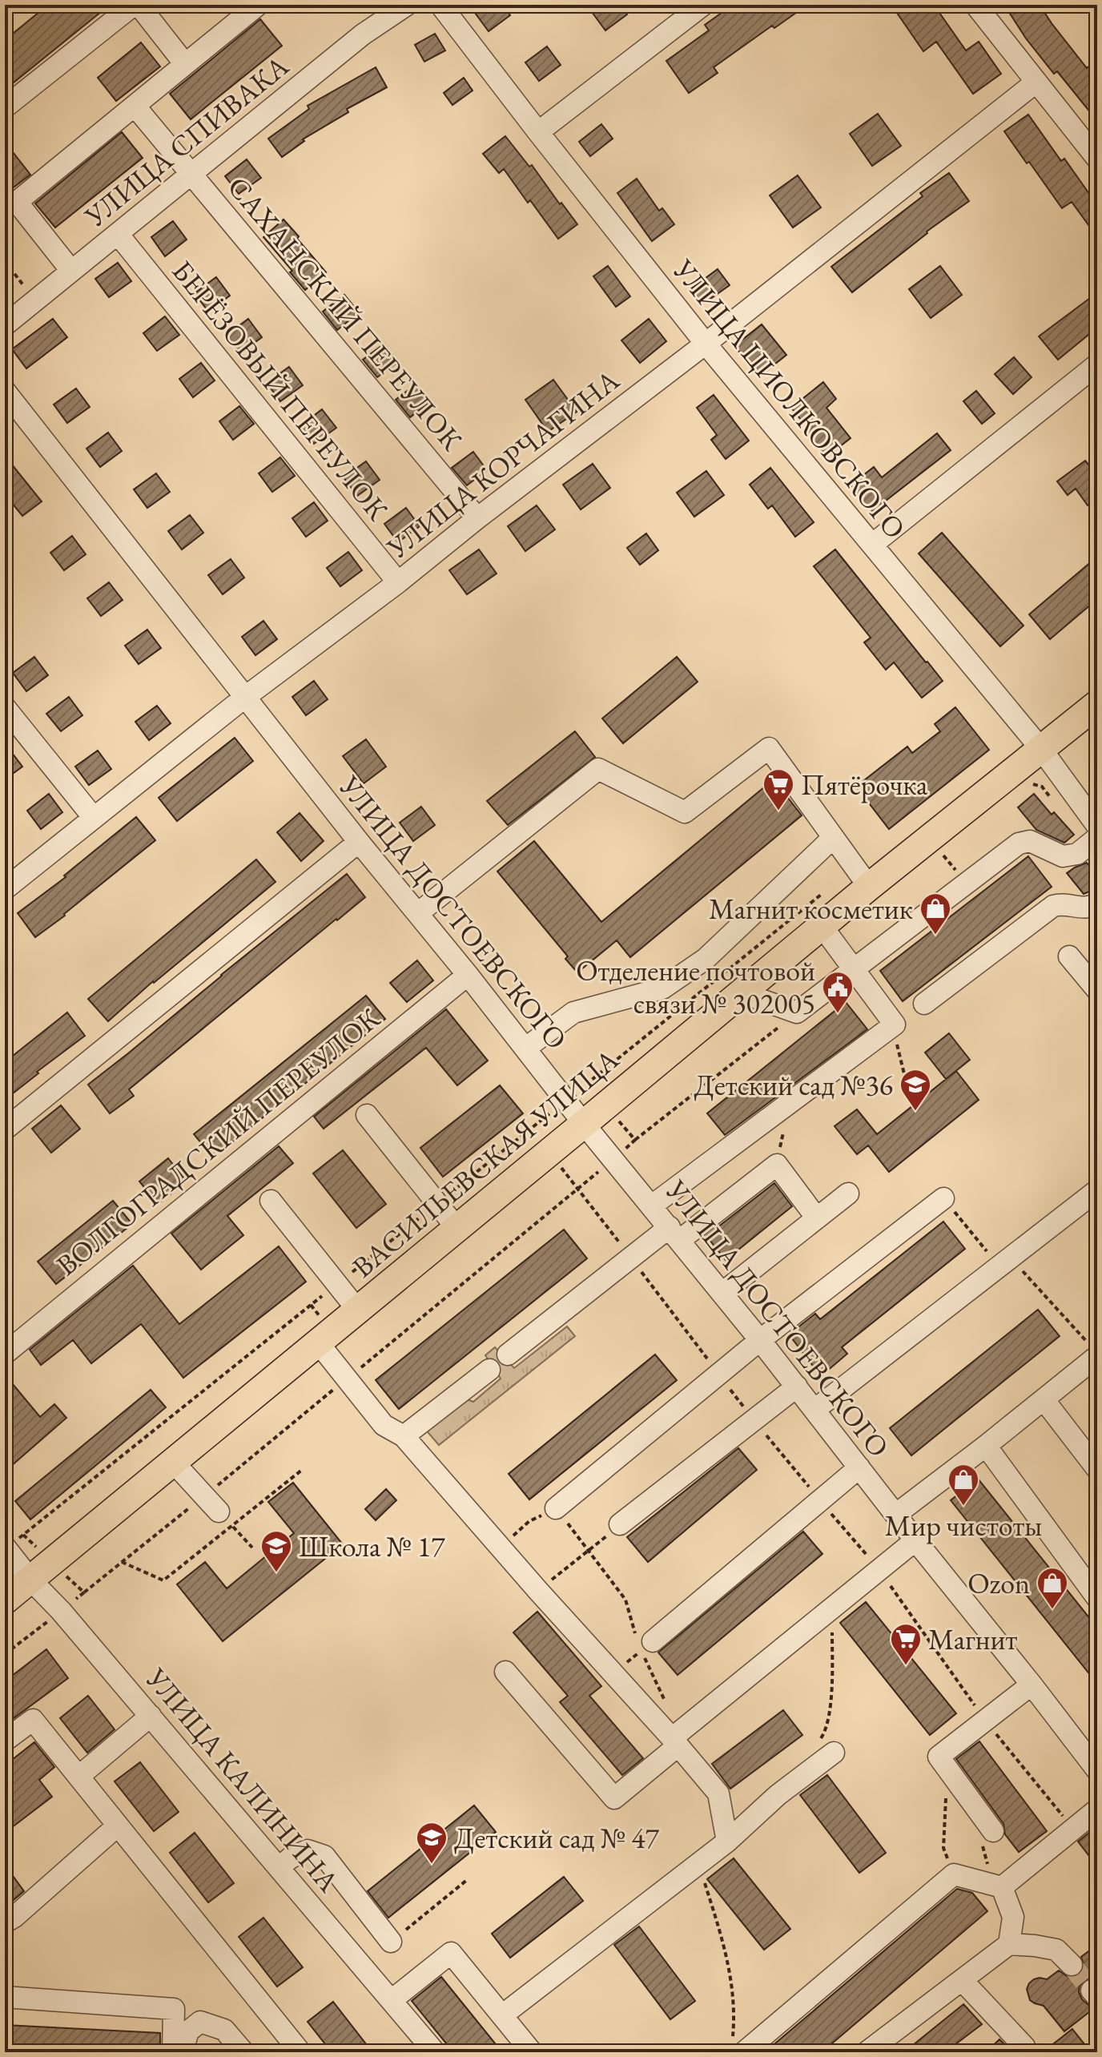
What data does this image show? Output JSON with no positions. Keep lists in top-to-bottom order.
{
  "streets": {
    "main road": ["ВАСИЛЬЕВСКАЯ УЛИЦА"],
    "street": [
      "УЛИЦА СПИВАКА",
      "САХАНСКИЙ ПЕРЕУЛОК",
      "БЕРЁЗОВЫЙ ПЕРЕУЛОК",
      "УЛИЦА ЦИОЛКОВСКОГО",
      "УЛИЦА КОРЧАГИНА",
      "УЛИЦА ДОСТОЕВСКОГО",
      "ВОЛГОГРАДСКИЙ ПЕРЕУЛОК",
      "УЛИЦА КАЛИНИНА"
    ]
  },
  "crossings": [
    ["УЛИЦА СПИВАКА", "САХАНСКИЙ ПЕРЕУЛОК"],
    ["УЛИЦА СПИВАКА", "БЕРЁЗОВЫЙ ПЕРЕУЛОК"],
    ["САХАНСКИЙ ПЕРЕУЛОК", "УЛИЦА КОРЧАГИНА"],
    ["БЕРЁЗОВЫЙ ПЕРЕУЛОК", "УЛИЦА КОРЧАГИНА"],
    ["УЛИЦА ЦИОЛКОВСКОГО", "УЛИЦА КОРЧАГИНА"],
    ["УЛИЦА ЦИОЛКОВСКОГО", "ВАСИЛЬЕВСКАЯ УЛИЦА"],
    ["УЛИЦА КОРЧАГИНА", "УЛИЦА ДОСТОЕВСКОГО"],
    ["УЛИЦА ДОСТОЕВСКОГО", "ВОЛГОГРАДСКИЙ ПЕРЕУЛОК"],
    ["УЛИЦА ДОСТОЕВСКОГО", "ВАСИЛЬЕВСКАЯ УЛИЦА"],
    ["ВАСИЛЬЕВСКАЯ УЛИЦА", "УЛИЦА КАЛИНИНА"]
  ],
  "places": {
    "supermarket": ["Пятёрочка", "Магнит"],
    "shop": ["Магнит косметик", "Мир чистоты", "Ozon"],
    "public building": ["Отделение почтовой связи № 302005"],
    "school or university": ["Детский сад №36", "Школа № 17", "Детский сад № 47"]
  }
}
